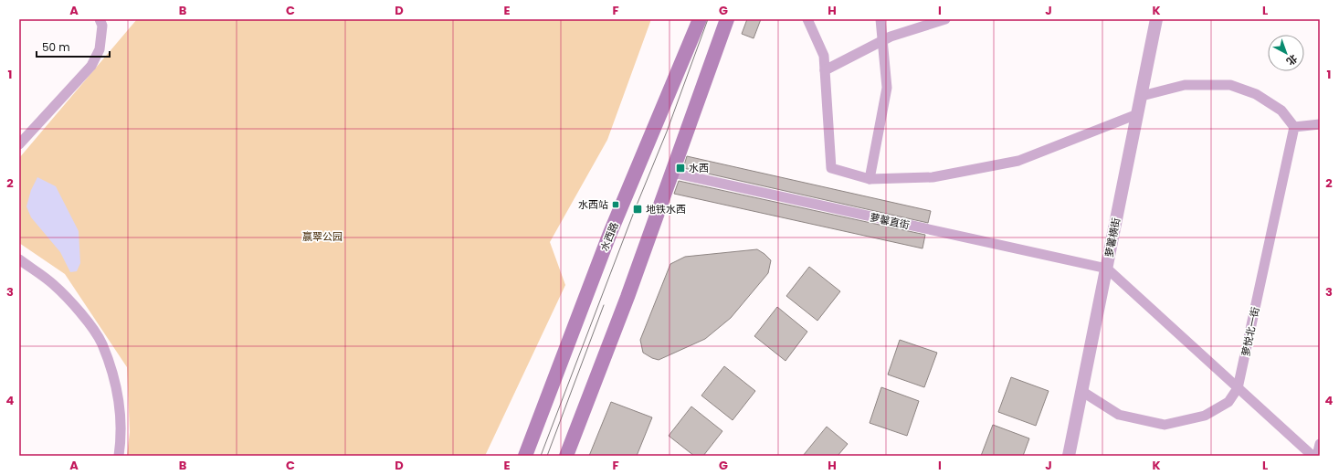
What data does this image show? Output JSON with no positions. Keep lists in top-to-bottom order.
{
  "streets": {
    "main road": ["水西路"],
    "street": ["萝馨直街", "萝馨横街", "萝悦北一街"]
  },
  "crossings": [
    ["萝馨直街", "萝馨横街"],
    ["萝馨横街", "萝悦北一街"]
  ],
  "parks": ["赢翠公园"],
  "places": {
    "transit": ["水西", "水西站", "地铁水西"]
  },
  "scale_bar": "50 m",
  "north": "bottom right",
  "grid": {
    "columns": [
      "A",
      "B",
      "C",
      "D",
      "E",
      "F",
      "G",
      "H",
      "I",
      "J",
      "K",
      "L"
    ],
    "rows": [
      "1",
      "2",
      "3",
      "4"
    ]
  }
}
